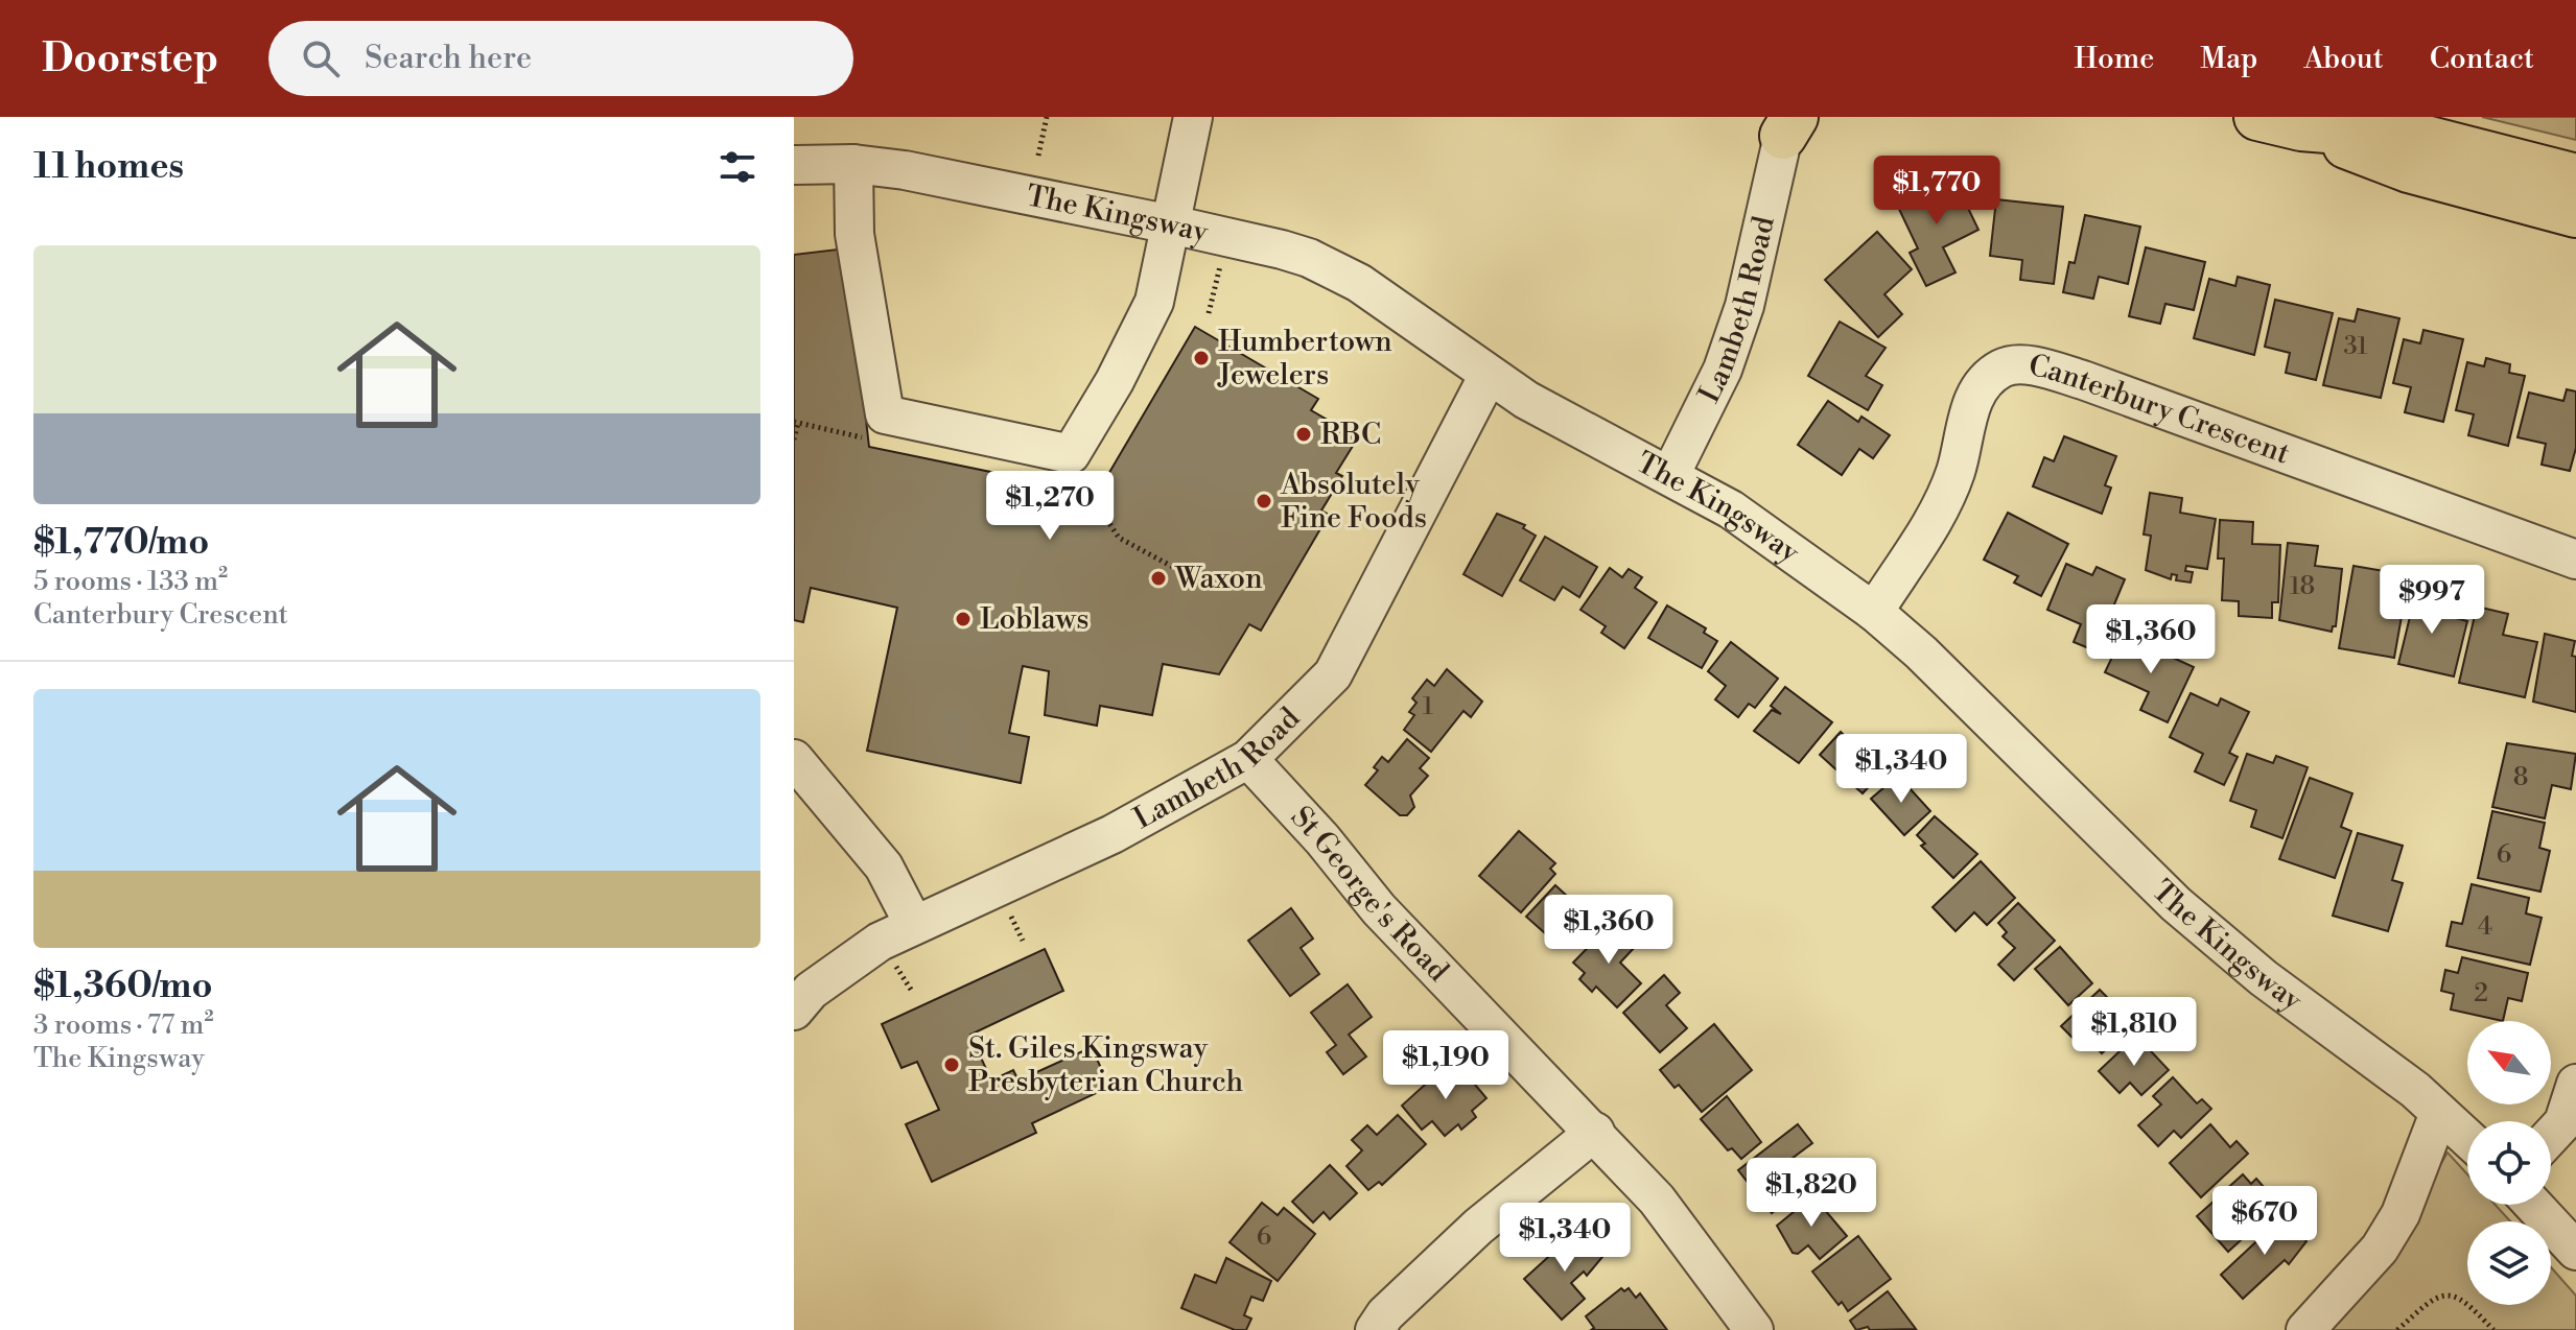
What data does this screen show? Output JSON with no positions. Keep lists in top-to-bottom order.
{
  "streets": {
    "street": [
      "The Kingsway",
      "Lambeth Road",
      "Canterbury Crescent",
      "St George's Road"
    ]
  },
  "crossings": [
    ["The Kingsway", "Lambeth Road"],
    ["The Kingsway", "Canterbury Crescent"],
    ["Lambeth Road", "St George's Road"]
  ],
  "places": [
    "Humbertown Jewelers",
    "RBC",
    "Absolutely Fine Foods",
    "Waxon",
    "Loblaws",
    "St. Giles Kingsway Presbyterian Church"
  ],
  "house_numbers": [
    "31",
    "18",
    "1",
    "8",
    "6",
    "4",
    "2",
    "6"
  ],
  "north": "top left",
  "page": {
    "header": "Doorstep",
    "search": "Search here",
    "nav": [
      "Home",
      "Map",
      "About",
      "Contact"
    ],
    "heading": "11 homes",
    "price": [
      "$1,770",
      "$1,270",
      "$997",
      "$1,360",
      "$1,340",
      "$1,360",
      "$1,810",
      "$1,190",
      "$1,820",
      "$670",
      "$1,340"
    ],
    "list": [
      {
        "name": "$1,770/mo",
        "note": "5 rooms · 133 m² · Canterbury Crescent"
      },
      {
        "name": "$1,360/mo",
        "note": "3 rooms · 77 m² · The Kingsway"
      }
    ]
  }
}
